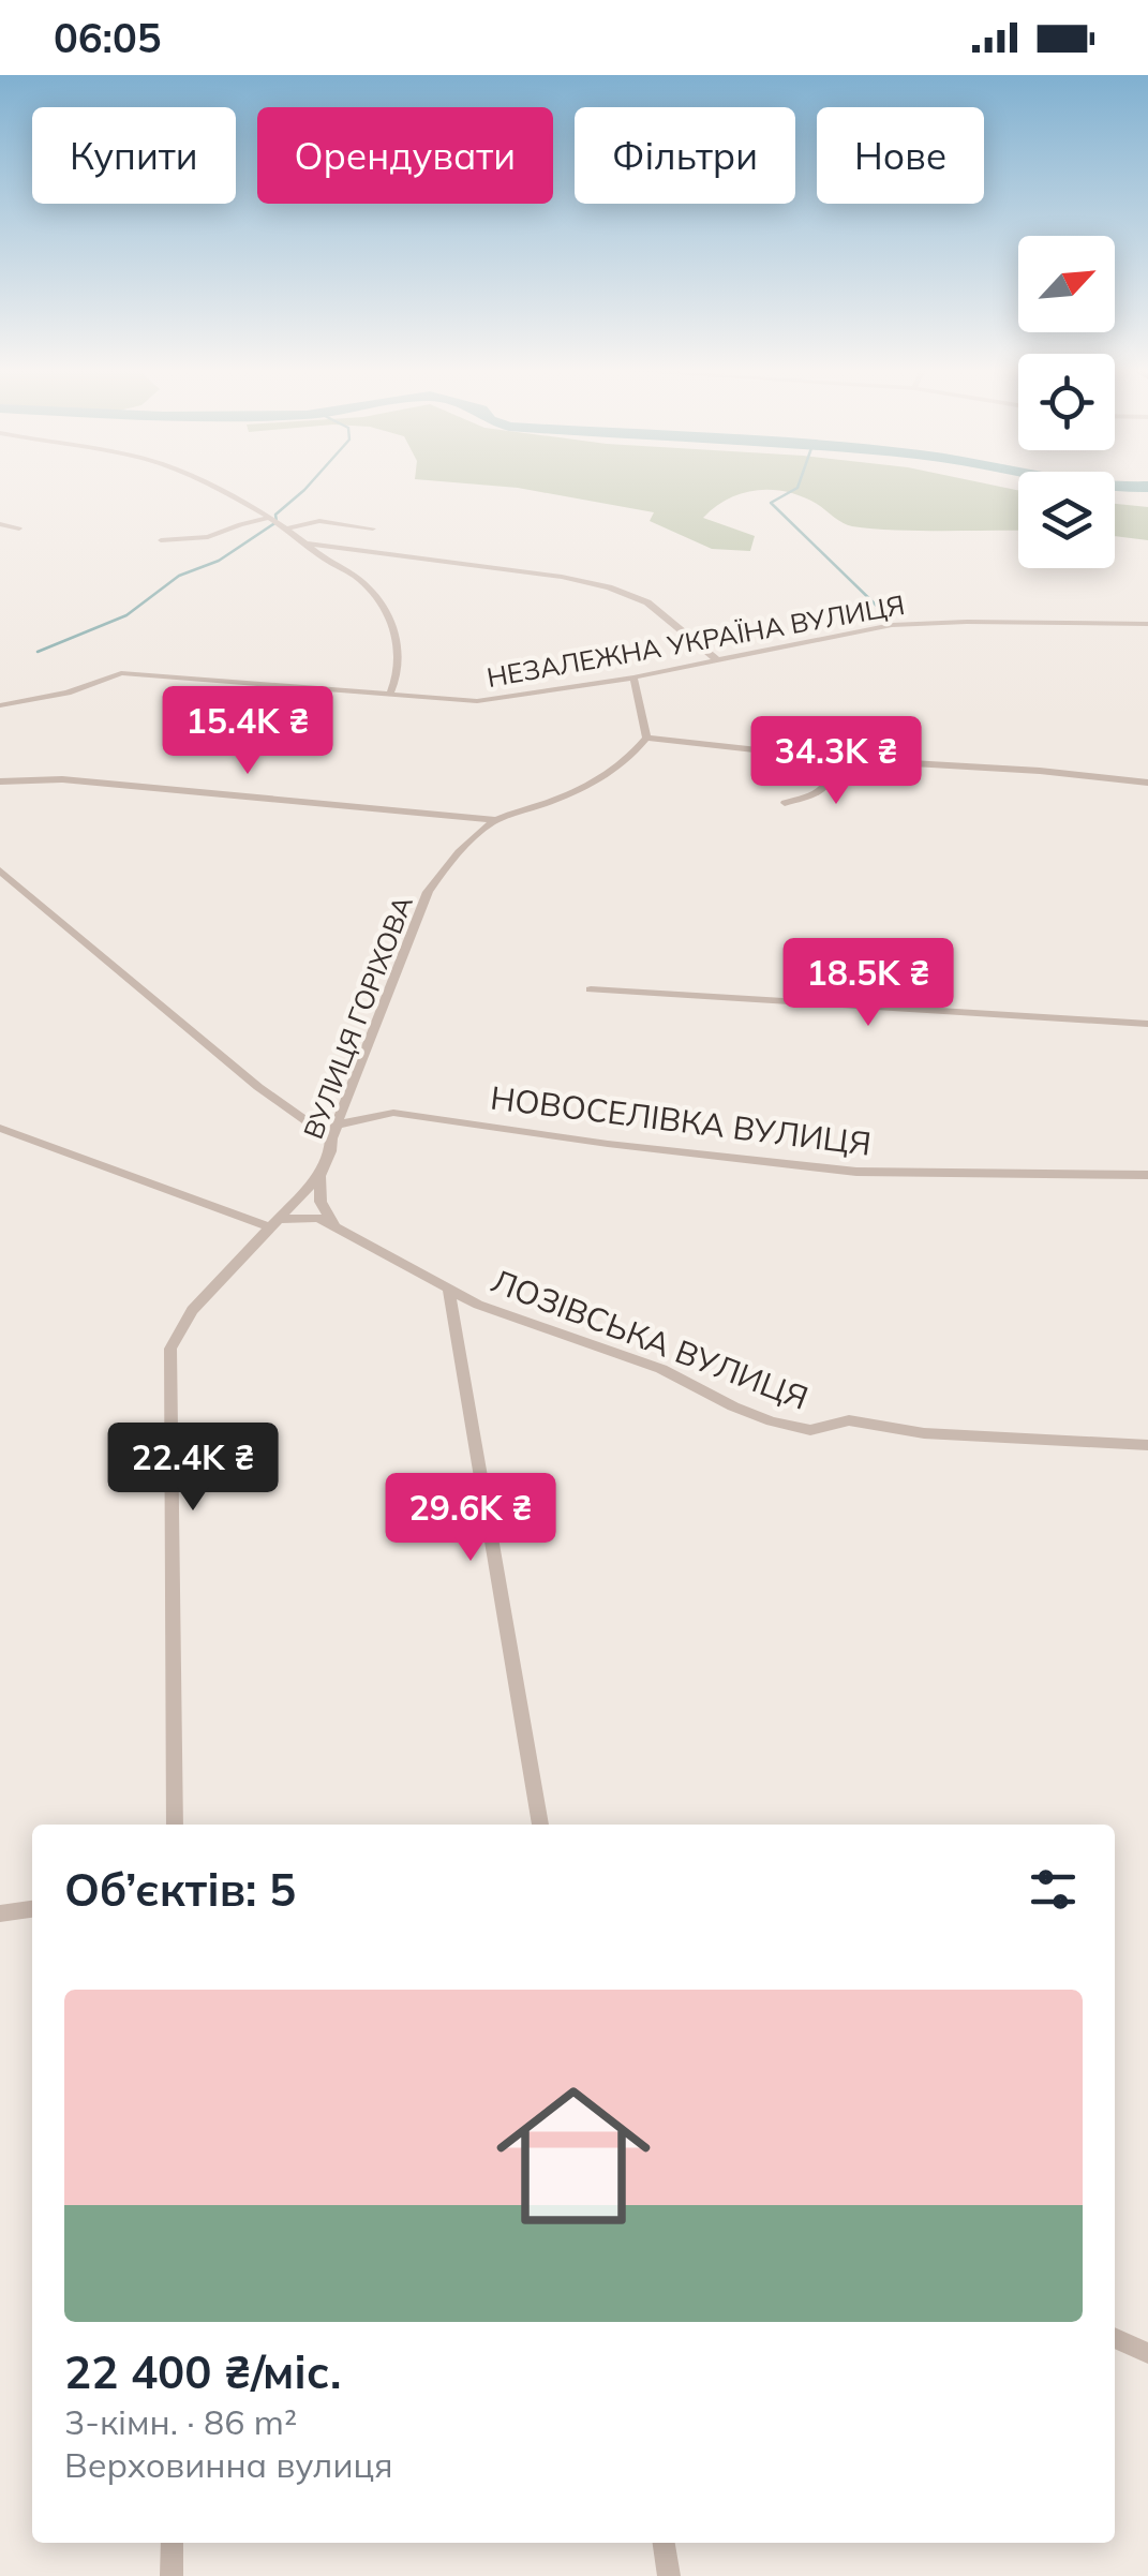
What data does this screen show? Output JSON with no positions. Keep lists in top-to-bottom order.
{
  "streets": {
    "street": [
      "НЕЗАЛЕЖНА УКРАЇНА ВУЛИЦЯ",
      "ВУЛИЦЯ ГОРІХОВА",
      "НОВОСЕЛІВКА ВУЛИЦЯ",
      "ЛОЗІВСЬКА ВУЛИЦЯ"
    ]
  },
  "crossings": [
    ["ВУЛИЦЯ ГОРІХОВА", "НОВОСЕЛІВКА ВУЛИЦЯ"],
    ["ВУЛИЦЯ ГОРІХОВА", "ЛОЗІВСЬКА ВУЛИЦЯ"]
  ],
  "north": "top right",
  "page": {
    "status": "06:05",
    "chip": [
      "Купити",
      "Орендувати",
      "Фільтри",
      "Нове"
    ],
    "price": [
      "15.4K ₴",
      "34.3K ₴",
      "18.5K ₴",
      "22.4K ₴",
      "29.6K ₴"
    ],
    "heading": "Об’єктів: 5",
    "list": [
      {
        "name": "22 400 ₴/міс.",
        "note": "3-кімн. · 86 m² · Верховинна вулиця"
      }
    ]
  }
}
